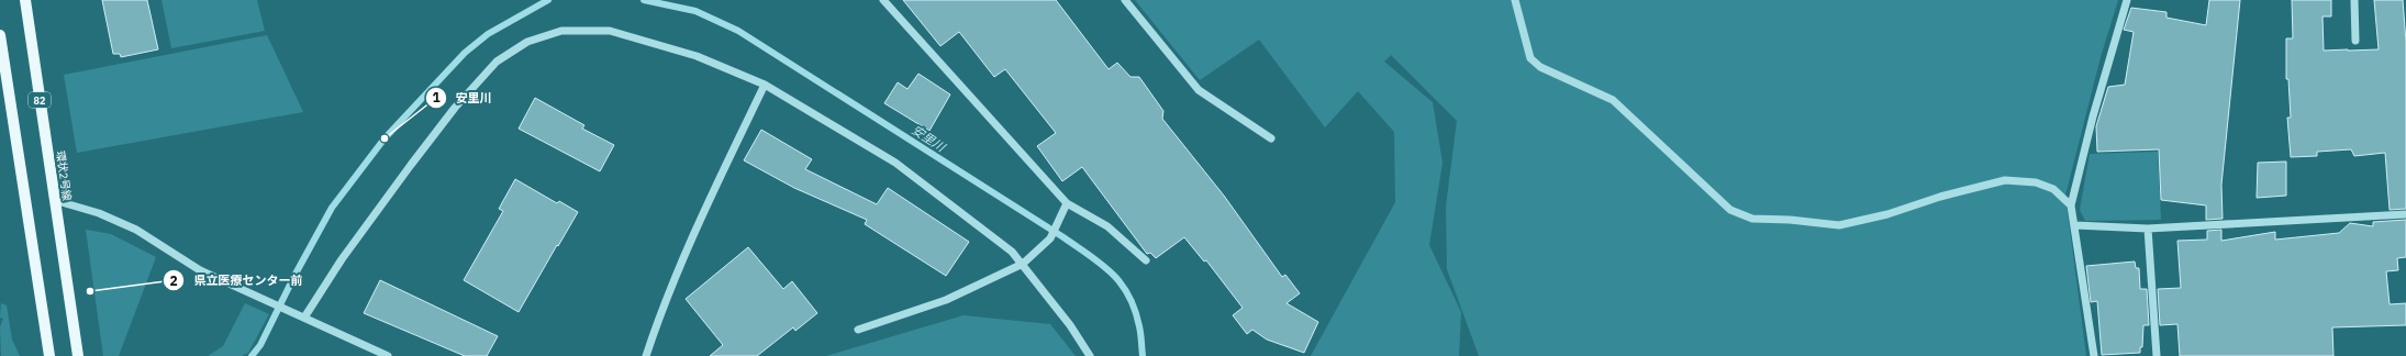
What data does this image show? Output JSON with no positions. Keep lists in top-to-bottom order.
{
  "streets": {
    "main road": ["82", "環状2号線"]
  },
  "water": ["安里川"],
  "places": ["安里川", "県立医療センター前"]
}
